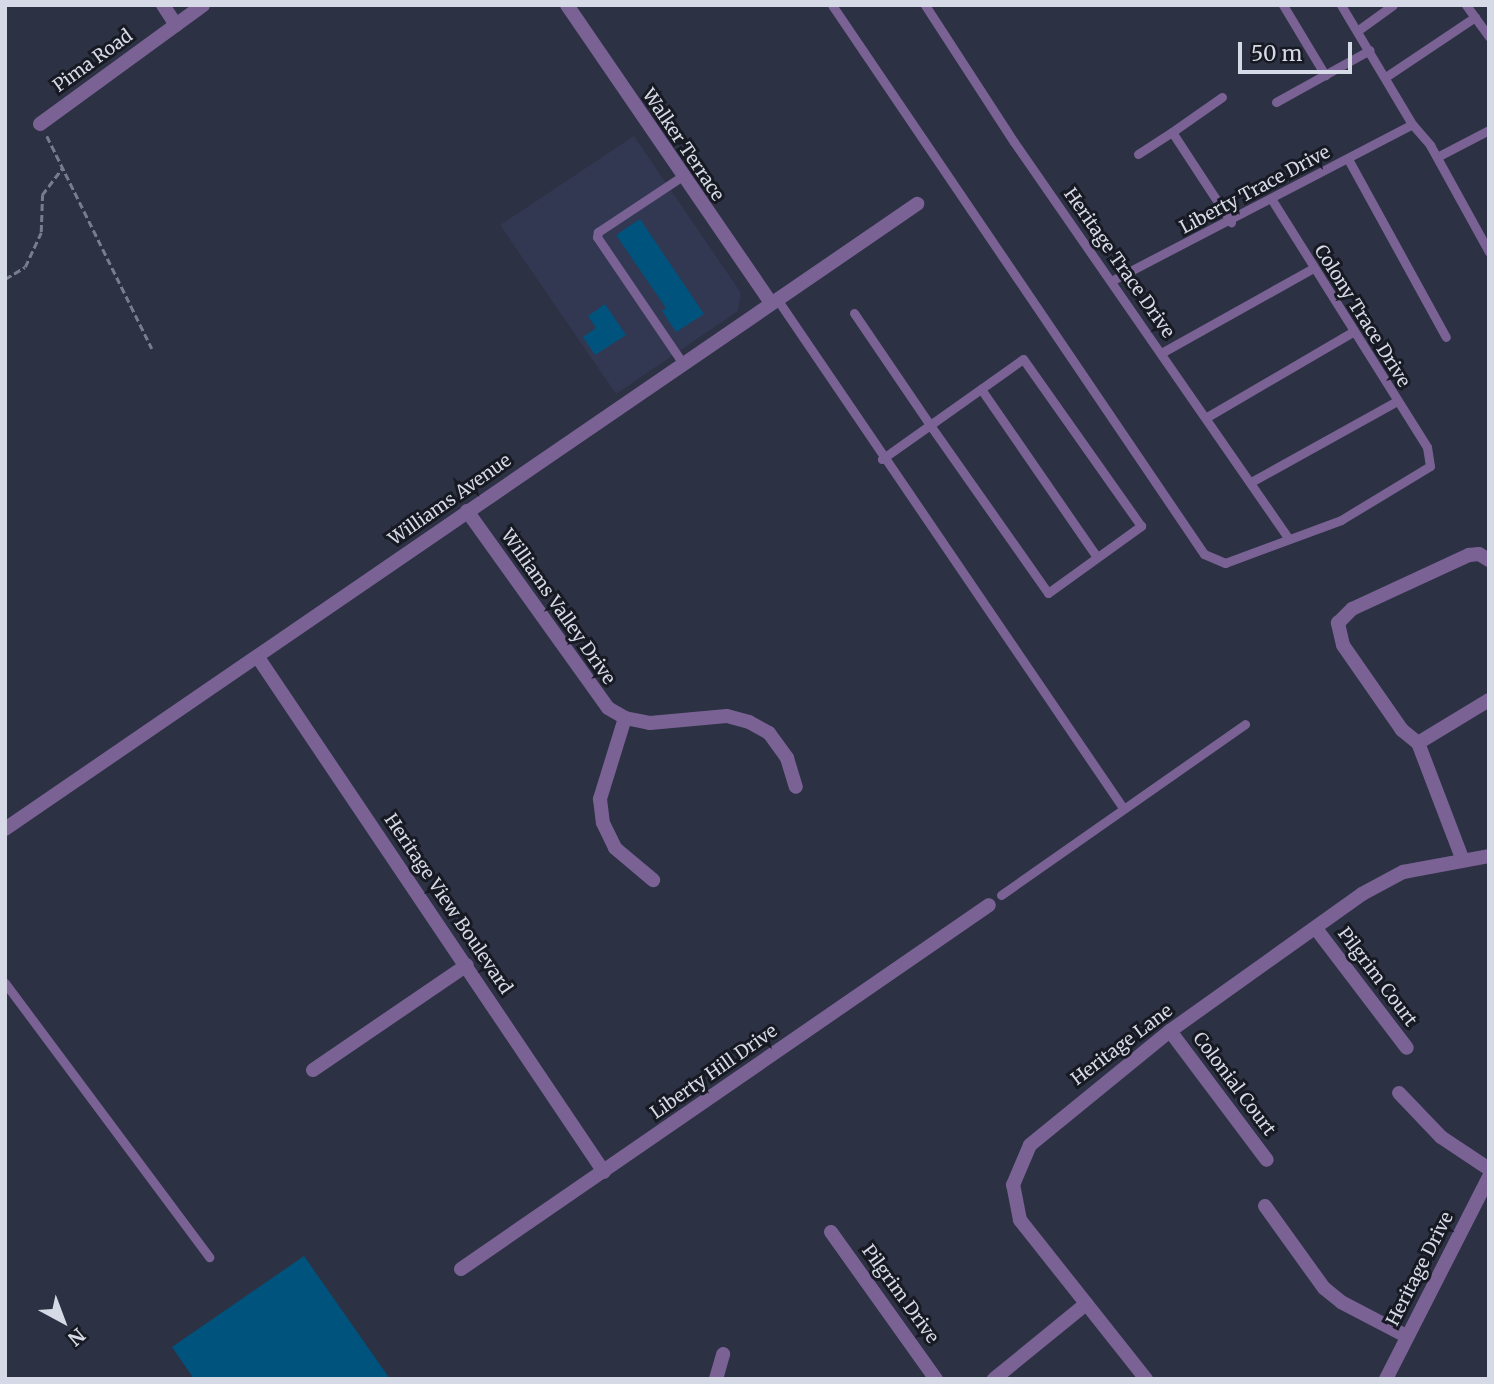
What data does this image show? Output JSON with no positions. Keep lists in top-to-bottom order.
{
  "streets": {
    "street": [
      "Pima Road",
      "Walker Terrace",
      "Williams Avenue",
      "Williams Valley Drive",
      "Heritage View Boulevard",
      "Pilgrim Court",
      "Heritage Lane",
      "Liberty Hill Drive",
      "Colonial Court",
      "Heritage Drive",
      "Pilgrim Drive"
    ],
    "lane": ["Liberty Trace Drive", "Heritage Trace Drive", "Colony Trace Drive"]
  },
  "crossings": [
    ["Walker Terrace", "Williams Avenue"],
    ["Liberty Trace Drive", "Heritage Trace Drive"],
    ["Liberty Trace Drive", "Colony Trace Drive"],
    ["Heritage Trace Drive", "Colony Trace Drive"],
    ["Williams Avenue", "Williams Valley Drive"],
    ["Williams Avenue", "Heritage View Boulevard"],
    ["Heritage View Boulevard", "Liberty Hill Drive"],
    ["Pilgrim Court", "Heritage Lane"],
    ["Heritage Lane", "Colonial Court"]
  ],
  "scale_bar": "50 m",
  "north": "bottom right"
}
